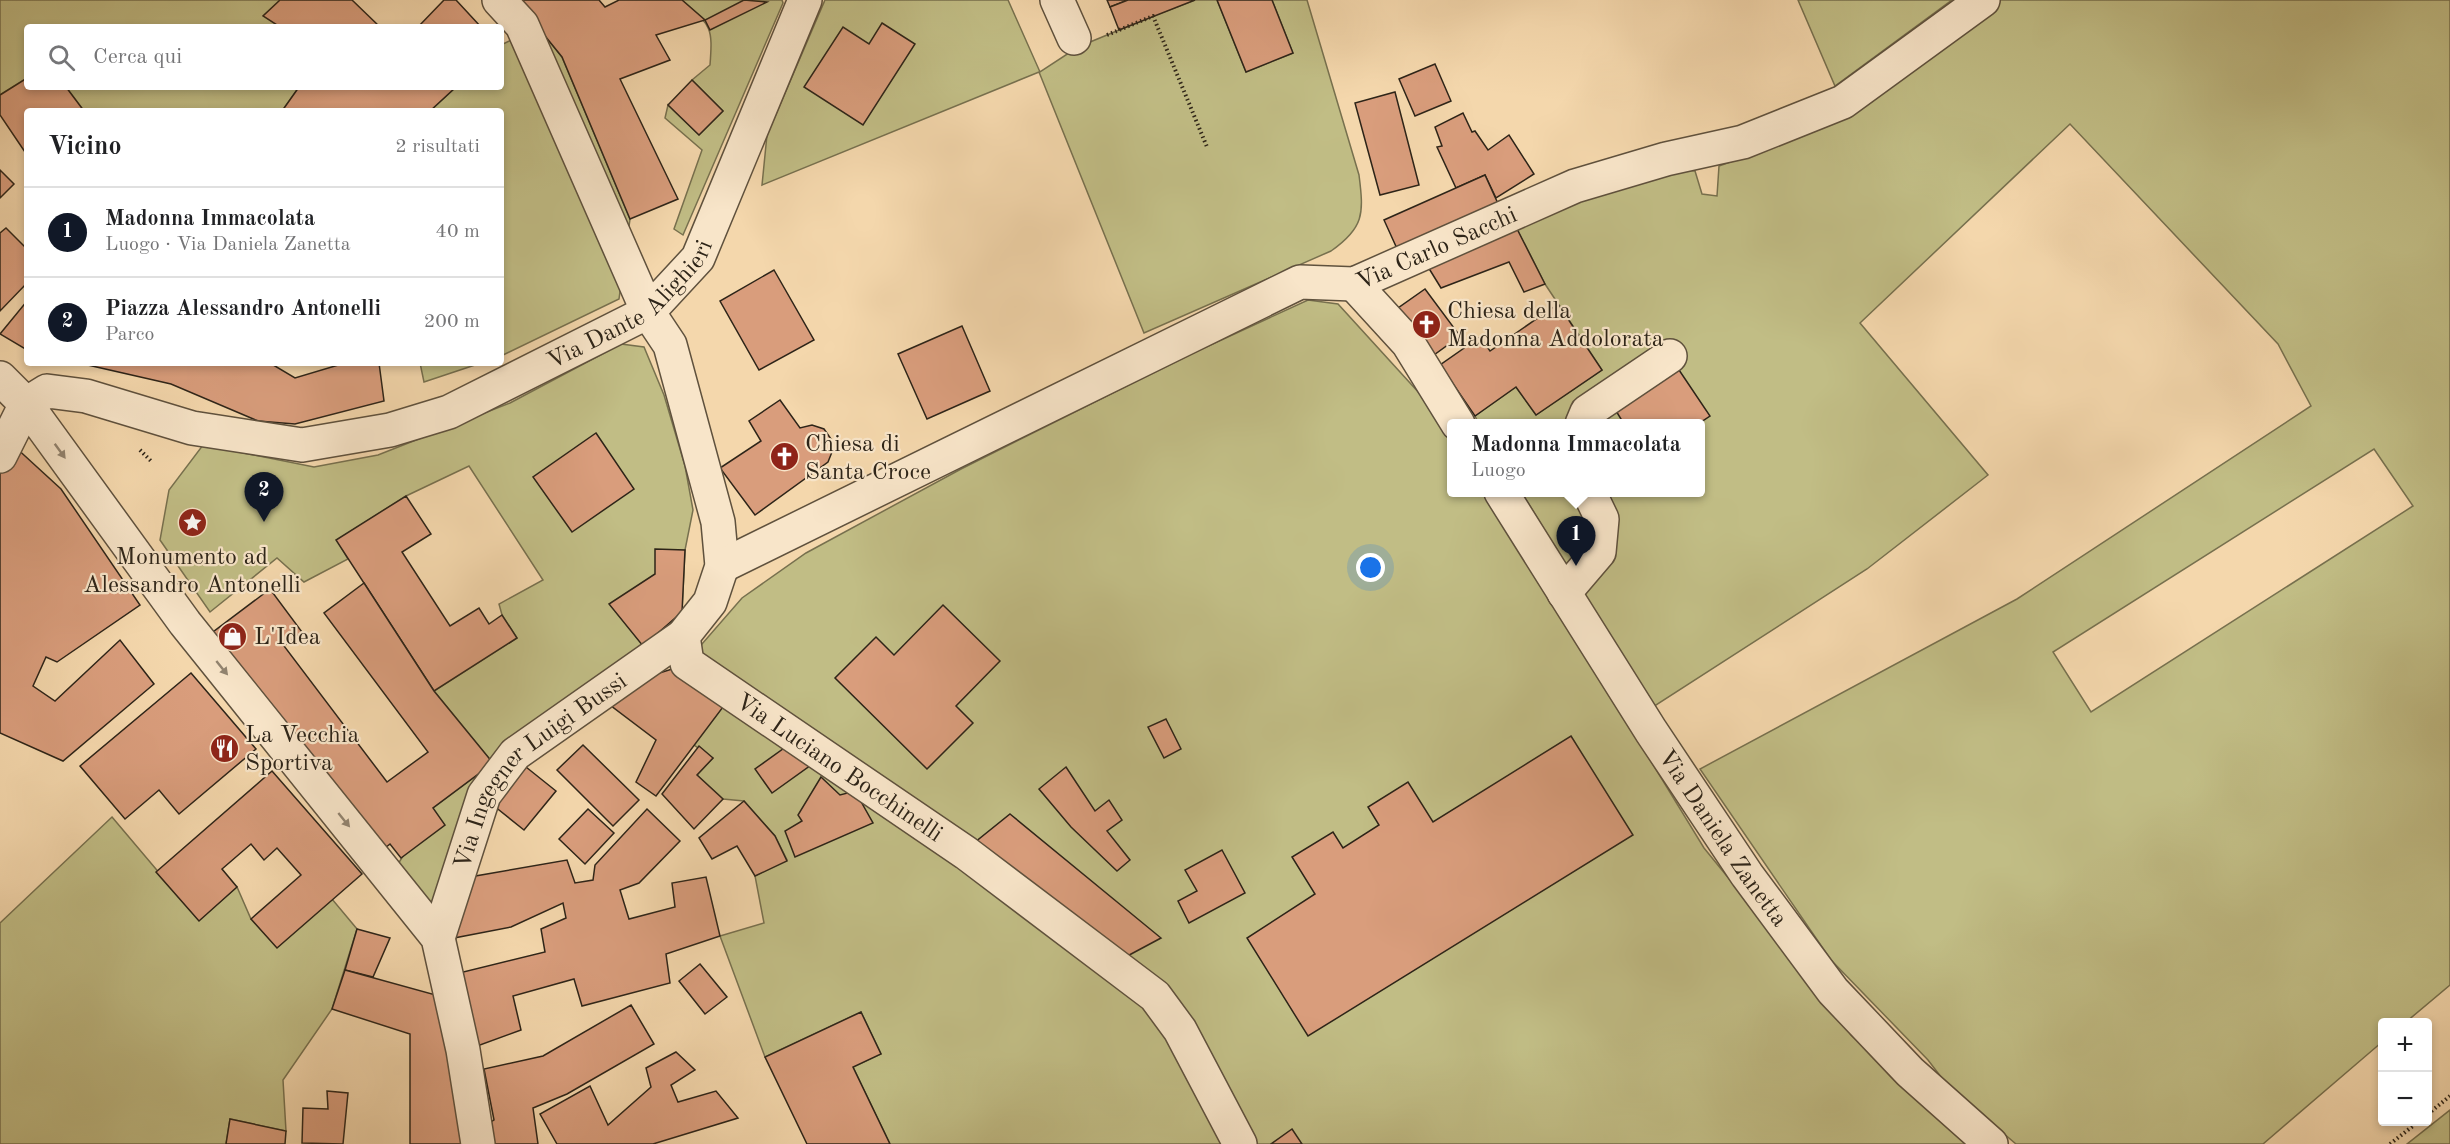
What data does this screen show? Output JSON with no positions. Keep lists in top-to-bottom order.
{
  "streets": {
    "street": [
      "Via Carlo Sacchi",
      "Via Dante Alighieri",
      "Via Luciano Bocchinelli",
      "Via Ingegner Luigi Bussi",
      "Via Daniela Zanetta"
    ]
  },
  "crossings": [
    ["Via Luciano Bocchinelli", "Via Ingegner Luigi Bussi"]
  ],
  "places": {
    "church": ["Chiesa della Madonna Addolorata", "Chiesa di Santa Croce"],
    "place": ["Monumento ad Alessandro Antonelli"],
    "shop": ["L'Idea"],
    "restaurant": ["La Vecchia Sportiva"]
  },
  "page": {
    "search": "Cerca qui",
    "heading": ["Vicino", "2 risultati"],
    "list": [
      {
        "mark": "1",
        "name": "Madonna Immacolata",
        "note": "Luogo · Via Daniela Zanetta",
        "value": "40 m"
      },
      {
        "mark": "2",
        "name": "Piazza Alessandro Antonelli",
        "note": "Parco",
        "value": "200 m"
      }
    ],
    "popup": ["Madonna Immacolata", "Luogo"],
    "pins": ["2", "1"],
    "map_buttons": ["+", "−"]
  }
}
